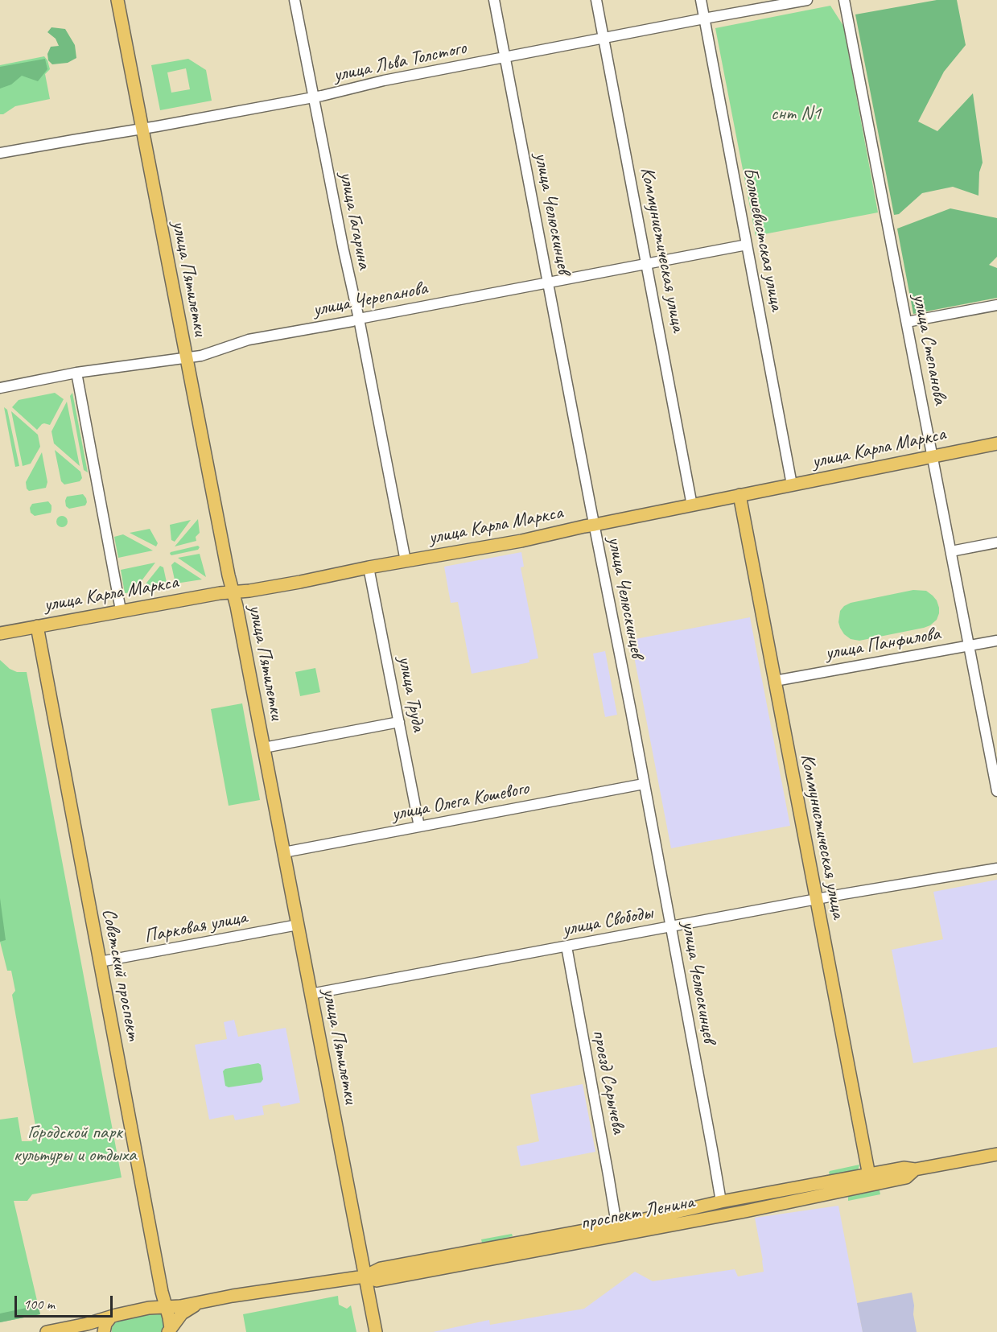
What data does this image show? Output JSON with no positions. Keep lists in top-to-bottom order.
{
  "streets": {
    "main road": [
      "Коммунистическая улица",
      "улица Пятилетки",
      "улица Карла Маркса",
      "Советский проспект",
      "проспект Ленина"
    ],
    "street": [
      "улица Льва Толстого",
      "улица Челюскинцев",
      "улица Гагарина",
      "Большевистская улица",
      "улица Черепанова",
      "улица Степанова",
      "улица Панфилова",
      "улица Труда",
      "улица Олега Кошевого",
      "улица Свободы",
      "Парковая улица",
      "проезд Сарычева"
    ]
  },
  "crossings": [
    ["улица Льва Толстого", "улица Челюскинцев"],
    ["улица Льва Толстого", "улица Гагарина"],
    ["улица Льва Толстого", "Большевистская улица"],
    ["улица Льва Толстого", "Коммунистическая улица"],
    ["улица Льва Толстого", "улица Пятилетки"],
    ["улица Челюскинцев", "улица Черепанова"],
    ["улица Челюскинцев", "улица Карла Маркса"],
    ["улица Челюскинцев", "улица Олега Кошевого"],
    ["улица Челюскинцев", "улица Свободы"],
    ["улица Челюскинцев", "проспект Ленина"],
    ["улица Гагарина", "улица Черепанова"],
    ["улица Гагарина", "улица Карла Маркса"],
    ["Большевистская улица", "улица Черепанова"],
    ["Большевистская улица", "улица Карла Маркса"],
    ["Коммунистическая улица", "улица Черепанова"],
    ["Коммунистическая улица", "улица Карла Маркса"],
    ["Коммунистическая улица", "улица Панфилова"],
    ["Коммунистическая улица", "улица Свободы"],
    ["Коммунистическая улица", "проспект Ленина"],
    ["улица Пятилетки", "улица Черепанова"],
    ["улица Пятилетки", "улица Карла Маркса"],
    ["улица Пятилетки", "улица Олега Кошевого"],
    ["улица Пятилетки", "улица Свободы"],
    ["улица Пятилетки", "Парковая улица"],
    ["улица Пятилетки", "проспект Ленина"],
    ["улица Степанова", "улица Карла Маркса"],
    ["улица Степанова", "улица Панфилова"],
    ["улица Карла Маркса", "улица Труда"],
    ["улица Карла Маркса", "Советский проспект"],
    ["улица Труда", "улица Олега Кошевого"],
    ["улица Свободы", "проезд Сарычева"],
    ["Парковая улица", "Советский проспект"],
    ["Советский проспект", "проспект Ленина"],
    ["проезд Сарычева", "проспект Ленина"]
  ],
  "parks": ["снт N1", "Городской парк культуры и отдыха"],
  "scale_bar": "100 m"
}
